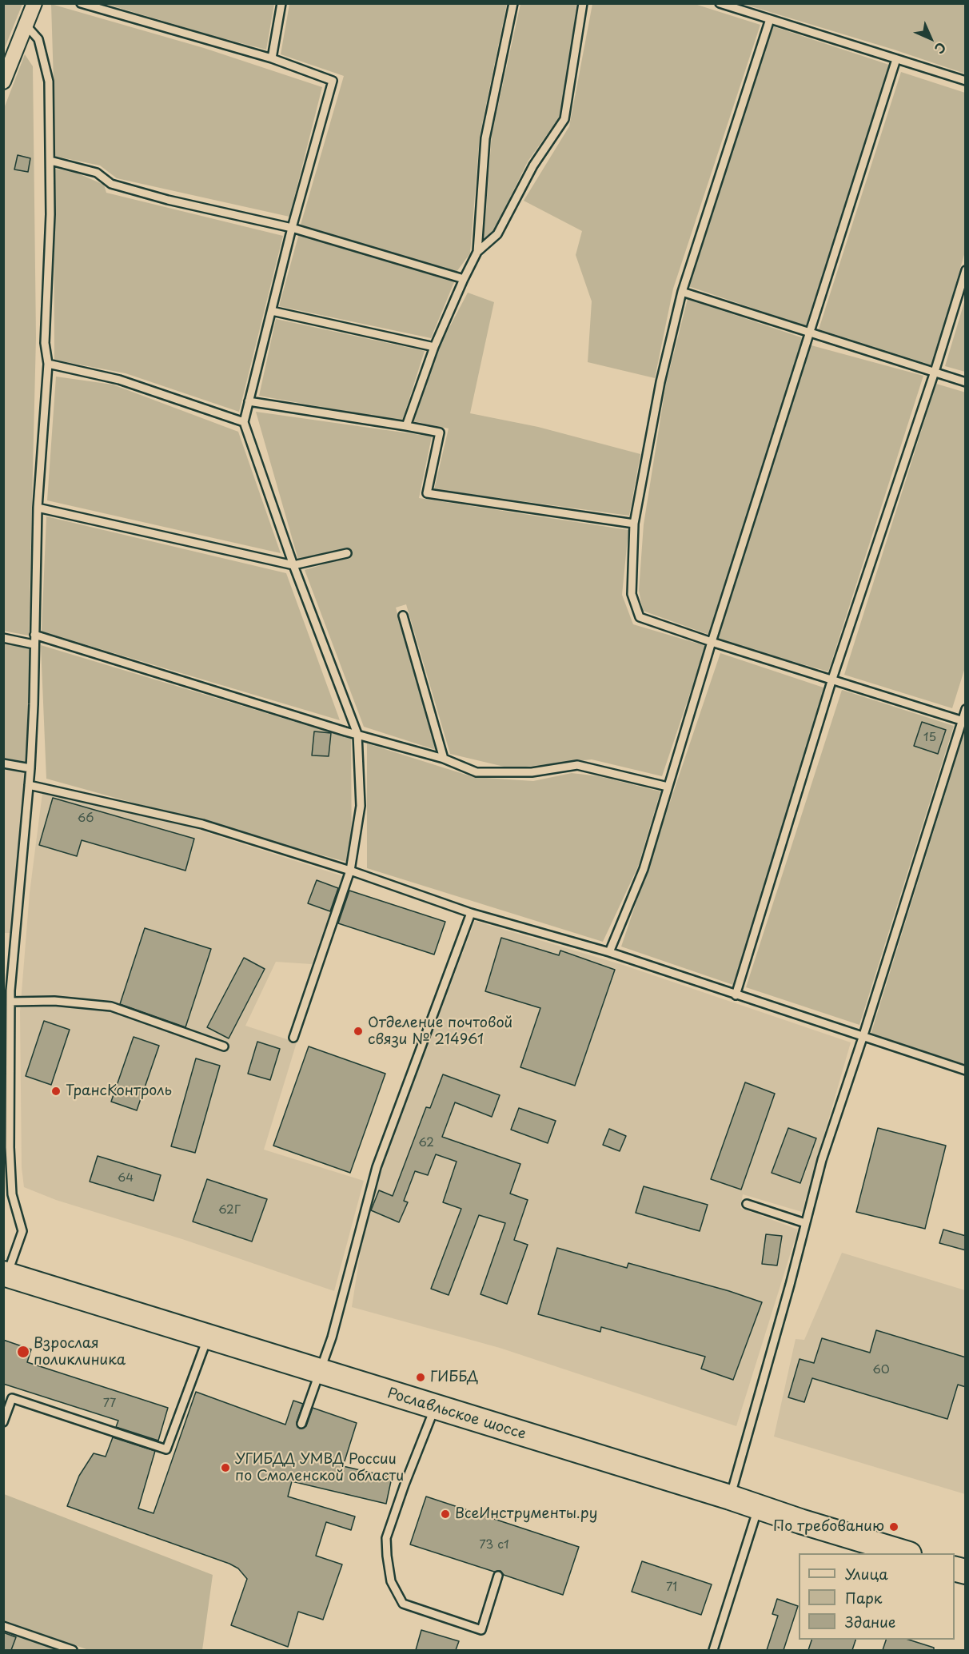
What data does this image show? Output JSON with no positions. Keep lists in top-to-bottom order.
{
  "streets": {
    "main road": ["Рославльское шоссе"]
  },
  "places": [
    "Отделение почтовой связи № 214961",
    "ТрансКонтроль",
    "Взрослая поликлиника",
    "ГИББД",
    "УГИБДД УМВД России по Смоленской области",
    "ВсеИнструменты.ру",
    "По требованию"
  ],
  "house_numbers": [
    "15",
    "66",
    "62",
    "64",
    "62Г",
    "60",
    "77",
    "73 с1",
    "71"
  ],
  "legend": ["Улица", "Парк", "Здание"],
  "north": "bottom right"
}
